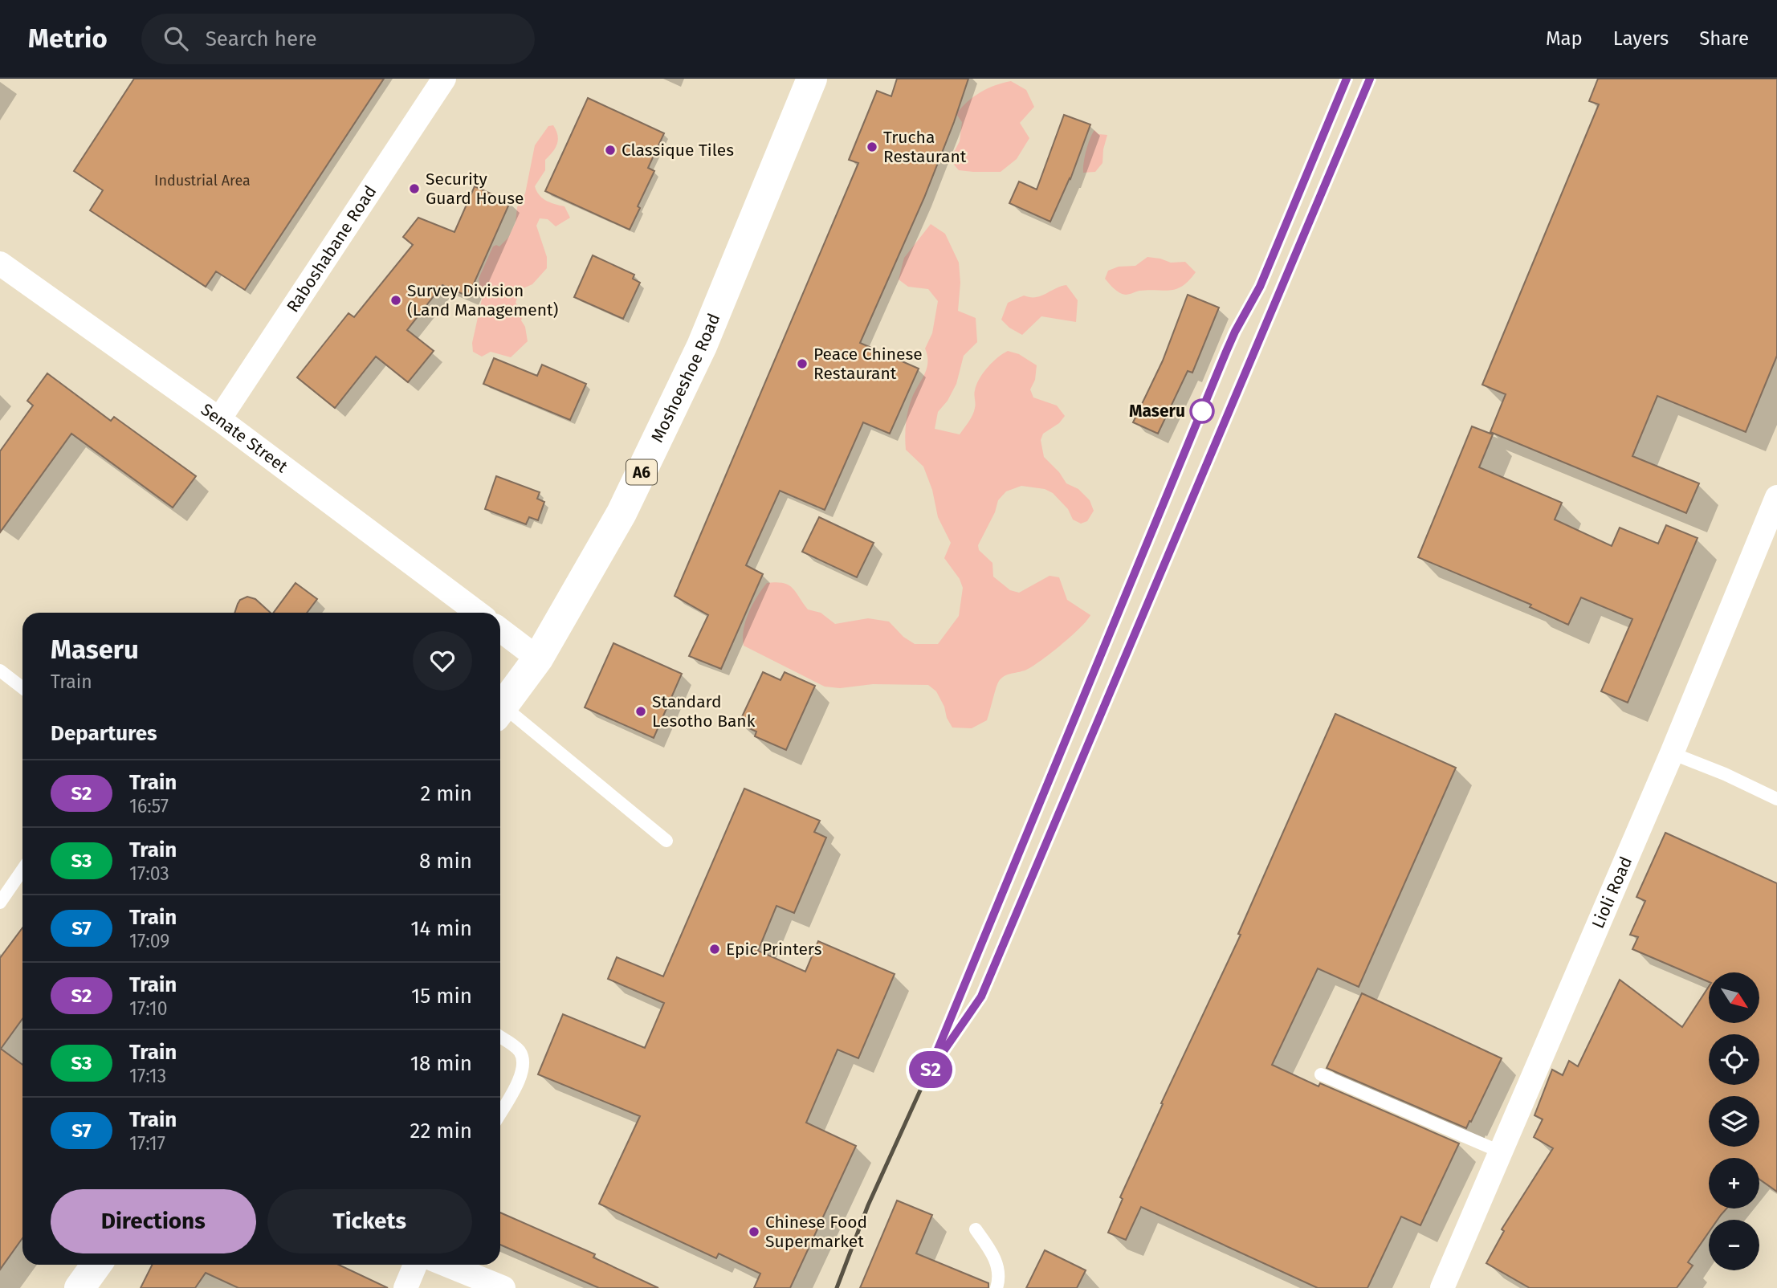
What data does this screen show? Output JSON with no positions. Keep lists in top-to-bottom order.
{
  "streets": {
    "main road": ["Moshoeshoe Road", "A6"],
    "street": ["Raboshabane Road", "Senate Street", "Lioli Road"]
  },
  "crossings": [
    ["Raboshabane Road", "Senate Street"]
  ],
  "places": [
    "Trucha Restaurant",
    "Classique Tiles",
    "Security Guard House",
    "Survey Division (Land Management)",
    "Peace Chinese Restaurant",
    "Maseru",
    "Standard Lesotho Bank",
    "Epic Printers",
    "Chinese Food Supermarket"
  ],
  "house_numbers": ["Industrial Area"],
  "north": "bottom right",
  "page": {
    "header": "Metrio",
    "search": "Search here",
    "nav": ["Map", "Layers", "Share"],
    "on_map": "S2",
    "heading": [
      ["Maseru", "Train"],
      "Departures"
    ],
    "list": [
      {
        "mark": "S2",
        "name": "Train",
        "note": "16:57",
        "value": "2 min"
      },
      {
        "mark": "S3",
        "name": "Train",
        "note": "17:03",
        "value": "8 min"
      },
      {
        "mark": "S7",
        "name": "Train",
        "note": "17:09",
        "value": "14 min"
      },
      {
        "mark": "S2",
        "name": "Train",
        "note": "17:10",
        "value": "15 min"
      },
      {
        "mark": "S3",
        "name": "Train",
        "note": "17:13",
        "value": "18 min"
      },
      {
        "mark": "S7",
        "name": "Train",
        "note": "17:17",
        "value": "22 min"
      }
    ],
    "map_buttons": ["+", "−"],
    "buttons": ["Directions", "Tickets"]
  }
}
